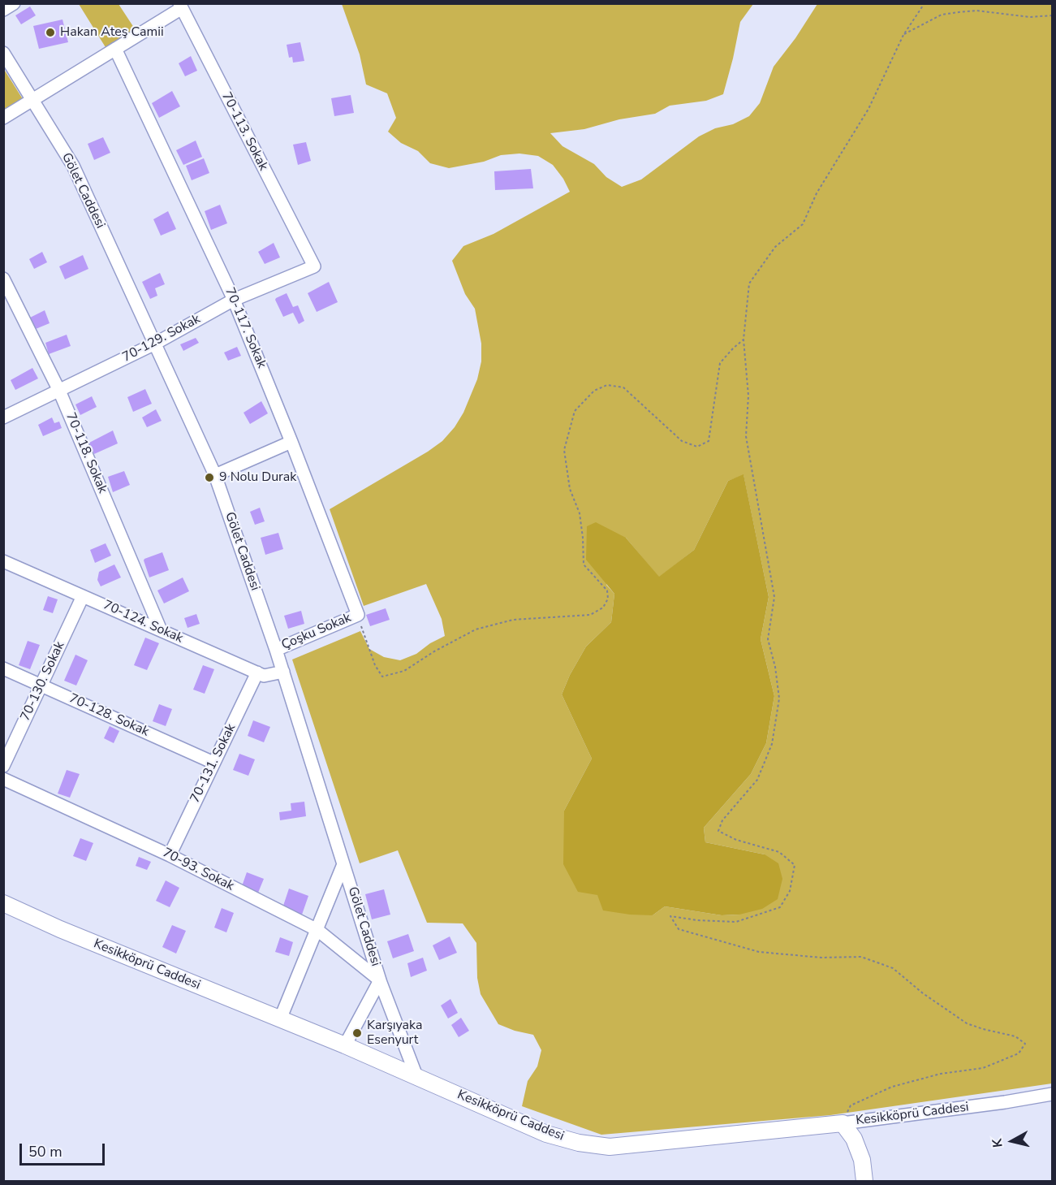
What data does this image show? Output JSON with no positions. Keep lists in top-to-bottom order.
{
  "streets": {
    "street": [
      "70-113. Sokak",
      "Gölet Caddesi",
      "70-117. Sokak",
      "70-129. Sokak",
      "70-118. Sokak",
      "70-124. Sokak",
      "Çoşku Sokak",
      "70-130. Sokak",
      "70-128. Sokak",
      "70-131. Sokak",
      "70-93. Sokak",
      "Kesikköprü Caddesi"
    ]
  },
  "crossings": [
    ["70-113. Sokak", "70-129. Sokak"],
    ["Gölet Caddesi", "70-129. Sokak"],
    ["Gölet Caddesi", "70-124. Sokak"],
    ["Gölet Caddesi", "Çoşku Sokak"],
    ["Gölet Caddesi", "70-93. Sokak"],
    ["Gölet Caddesi", "Kesikköprü Caddesi"],
    ["70-117. Sokak", "70-129. Sokak"],
    ["70-117. Sokak", "Çoşku Sokak"],
    ["70-129. Sokak", "70-118. Sokak"],
    ["70-118. Sokak", "70-124. Sokak"],
    ["70-124. Sokak", "70-130. Sokak"],
    ["70-124. Sokak", "70-131. Sokak"],
    ["70-130. Sokak", "70-128. Sokak"],
    ["70-128. Sokak", "70-131. Sokak"],
    ["70-131. Sokak", "70-93. Sokak"]
  ],
  "places": ["Hakan Ateş Camii", "9 Nolu Durak", "Karşıyaka Esenyurt"],
  "scale_bar": "50 m",
  "north": "left"
}
